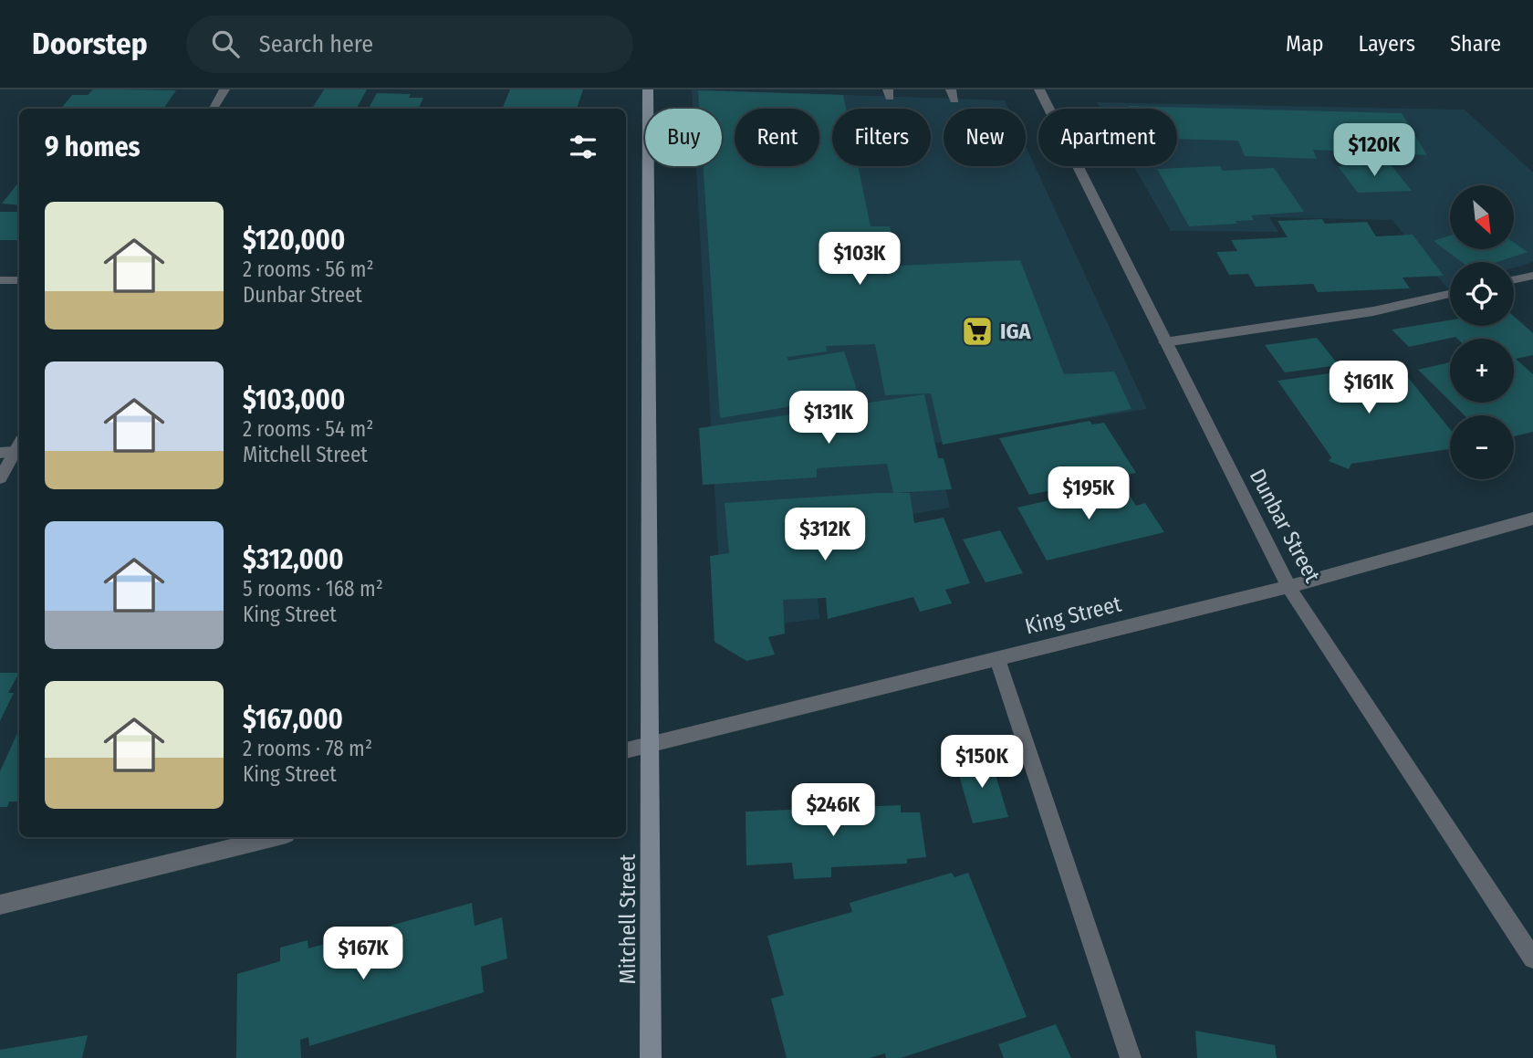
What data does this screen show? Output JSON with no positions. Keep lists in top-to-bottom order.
{
  "streets": {
    "street": ["Dunbar Street", "King Street", "Mitchell Street"]
  },
  "crossings": [
    ["Dunbar Street", "King Street"],
    ["King Street", "Mitchell Street"]
  ],
  "places": {
    "supermarket": ["IGA"]
  },
  "north": "bottom right",
  "page": {
    "header": "Doorstep",
    "search": "Search here",
    "nav": ["Map", "Layers", "Share"],
    "chip": [
      "Buy",
      "Rent",
      "Filters",
      "New",
      "Apartment"
    ],
    "heading": "9 homes",
    "price": [
      "$120K",
      "$103K",
      "$161K",
      "$131K",
      "$195K",
      "$312K",
      "$150K",
      "$246K",
      "$167K"
    ],
    "map_buttons": ["+", "−"],
    "list": [
      {
        "name": "$120,000",
        "note": "2 rooms · 56 m² · Dunbar Street"
      },
      {
        "name": "$103,000",
        "note": "2 rooms · 54 m² · Mitchell Street"
      },
      {
        "name": "$312,000",
        "note": "5 rooms · 168 m² · King Street"
      },
      {
        "name": "$167,000",
        "note": "2 rooms · 78 m² · King Street"
      }
    ]
  }
}
